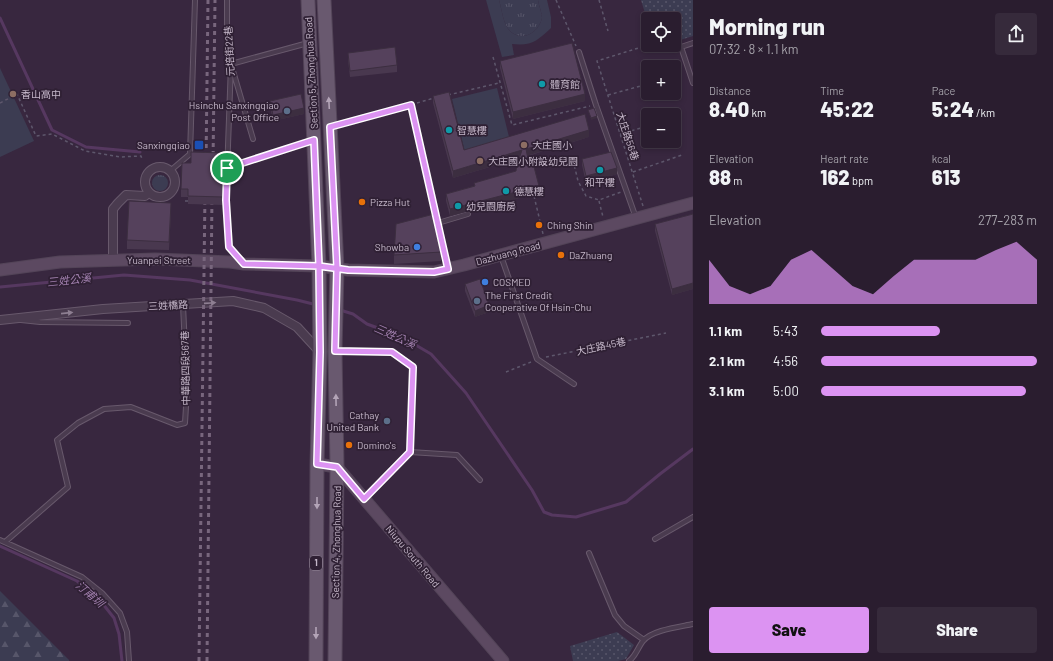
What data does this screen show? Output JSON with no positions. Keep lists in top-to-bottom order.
{
  "streets": {
    "main road": ["Section 5, Zhonghua Road", "Section 4, Zhonghua Road", "1"],
    "street": [
      "Dazhuang Road",
      "Yuanpei Street",
      "三姓橋路",
      "Niupu South Road"
    ],
    "lane": ["元培街22巷", "中華路四段567巷"],
    "path": ["大庄路56巷", "大庄路45巷"]
  },
  "crossings": [
    ["元培街22巷", "Yuanpei Street"],
    ["Section 5, Zhonghua Road", "Dazhuang Road"],
    ["Section 5, Zhonghua Road", "Yuanpei Street"],
    ["Section 5, Zhonghua Road", "1"],
    ["大庄路56巷", "Dazhuang Road"],
    ["Dazhuang Road", "Yuanpei Street"],
    ["Dazhuang Road", "1"],
    ["Yuanpei Street", "1"],
    ["三姓橋路", "中華路四段567巷"],
    ["三姓橋路", "Section 4, Zhonghua Road"],
    ["三姓橋路", "1"],
    ["Section 4, Zhonghua Road", "Niupu South Road"],
    ["Section 4, Zhonghua Road", "1"]
  ],
  "one_way": ["三姓橋路"],
  "water": ["三姓公溪", "汀甫圳"],
  "places": {
    "other": [
      "體育館",
      "香山高中",
      "Hsinchu Sanxingqiao Post Office",
      "智慧樓",
      "大庄國小",
      "大庄國小附設幼兒園",
      "和平樓",
      "德慧樓",
      "Pizza Hut",
      "幼兒園廚房",
      "Ching Shin",
      "Showba",
      "DaZhuang",
      "COSMED",
      "The First Credit Cooperative Of Hsin-Chu",
      "Cathay United Bank",
      "Domino's"
    ],
    "transit": ["Sanxingqiao"]
  },
  "page": {
    "heading": ["Morning run", "07:32 · 8 × 1.1 km"],
    "map_buttons": ["+", "−"],
    "stats": [
      ["Distance", "8.40 km"],
      ["Time", "45:22"],
      ["Pace", "5:24 /km"],
      ["Elevation", "88 m"],
      ["Heart rate", "162 bpm"],
      ["kcal", "613"]
    ],
    "chart": ["Elevation", "277–283 m"],
    "list": [
      {
        "name": "1.1 km",
        "note": "5:43"
      },
      {
        "name": "2.1 km",
        "note": "4:56"
      },
      {
        "name": "3.1 km",
        "note": "5:00"
      }
    ],
    "buttons": ["Save", "Share"]
  }
}
